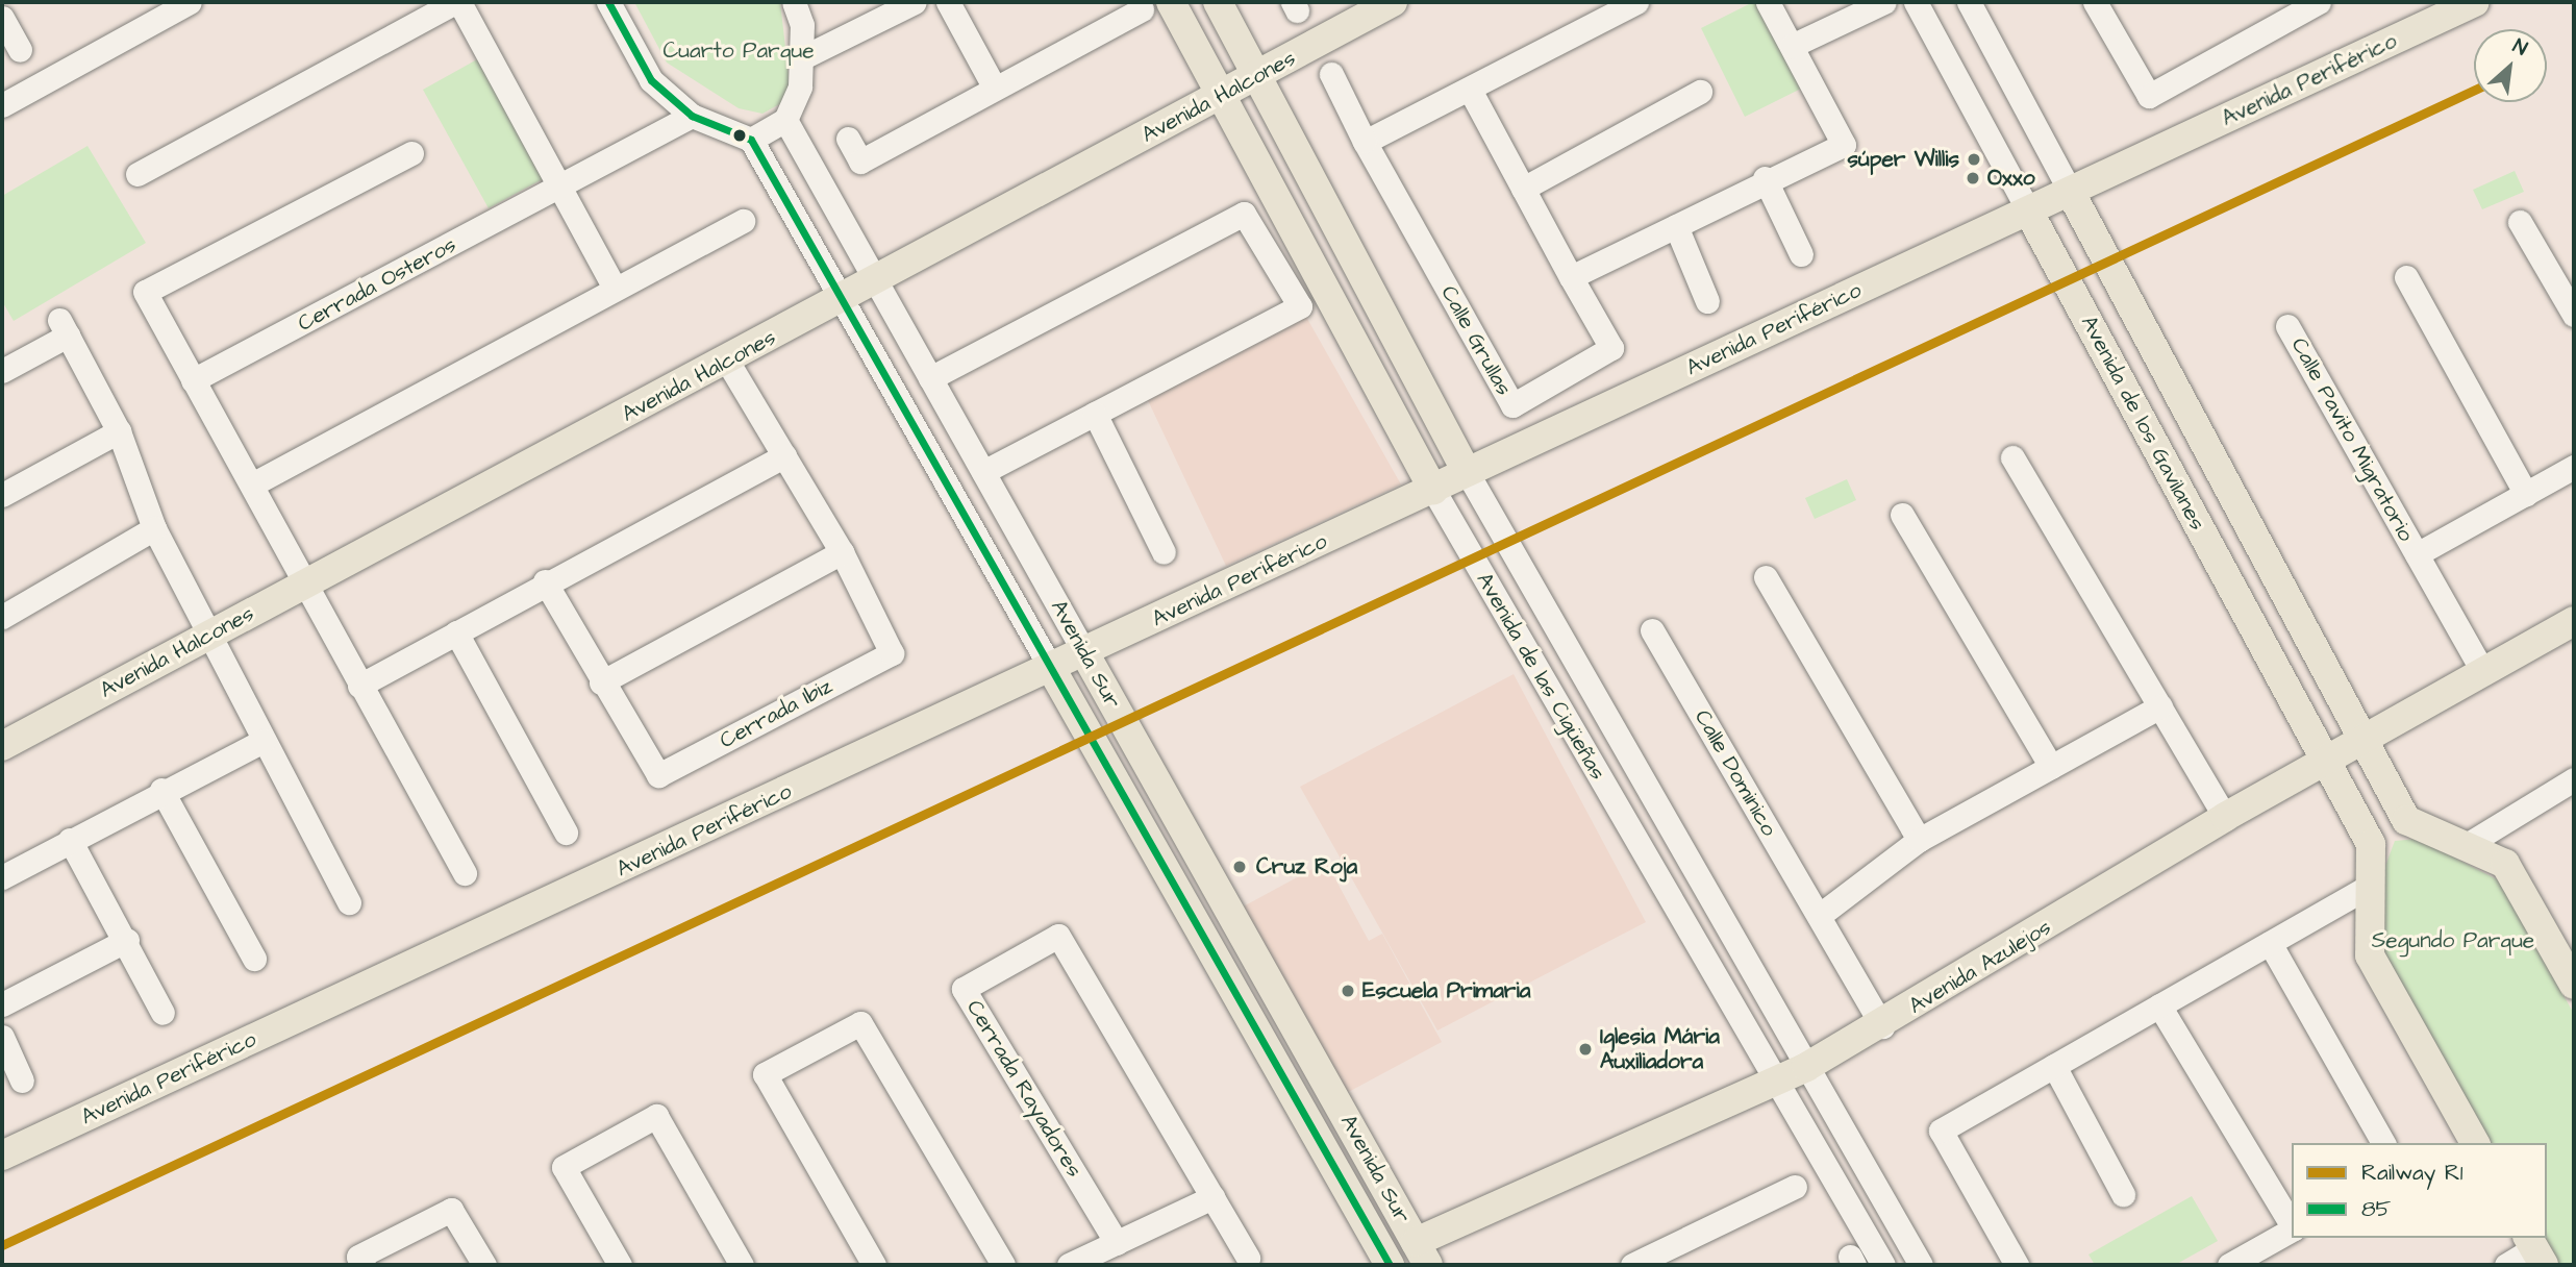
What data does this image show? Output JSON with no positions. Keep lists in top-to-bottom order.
{
  "streets": {
    "main road": [
      "Avenida Periférico",
      "Avenida Halcones",
      "Avenida de los Gavilanes",
      "Avenida Sur",
      "Avenida de las Cigüeñas",
      "Avenida Azulejos"
    ],
    "street": [
      "Cerrada Osteros",
      "Calle Grullas",
      "Calle Pavito Migratorio",
      "Cerrada Ibiz",
      "Calle Dominico",
      "Cerrada Rayadores"
    ]
  },
  "crossings": [
    ["Avenida Periférico", "Avenida de los Gavilanes"],
    ["Avenida Periférico", "Avenida Sur"],
    ["Avenida Periférico", "Avenida de las Cigüeñas"],
    ["Avenida Halcones", "Avenida Sur"],
    ["Avenida Halcones", "Avenida de las Cigüeñas"],
    ["Avenida Halcones", "Cerrada Ibiz"],
    ["Avenida de los Gavilanes", "Avenida Azulejos"],
    ["Calle Pavito Migratorio", "Avenida Azulejos"],
    ["Avenida Sur", "Avenida Azulejos"],
    ["Avenida de las Cigüeñas", "Avenida Azulejos"],
    ["Calle Dominico", "Avenida Azulejos"]
  ],
  "parks": ["Cuarto Parque", "Segundo Parque"],
  "places": [
    "súper Willis",
    "Oxxo",
    "Cruz Roja",
    "Escuela Primaria",
    "Iglesia Mária Auxiliadora"
  ],
  "lines": ["transit line 85", "rail line R1"],
  "legend": ["Railway R1", "85"],
  "north": "top right"
}
